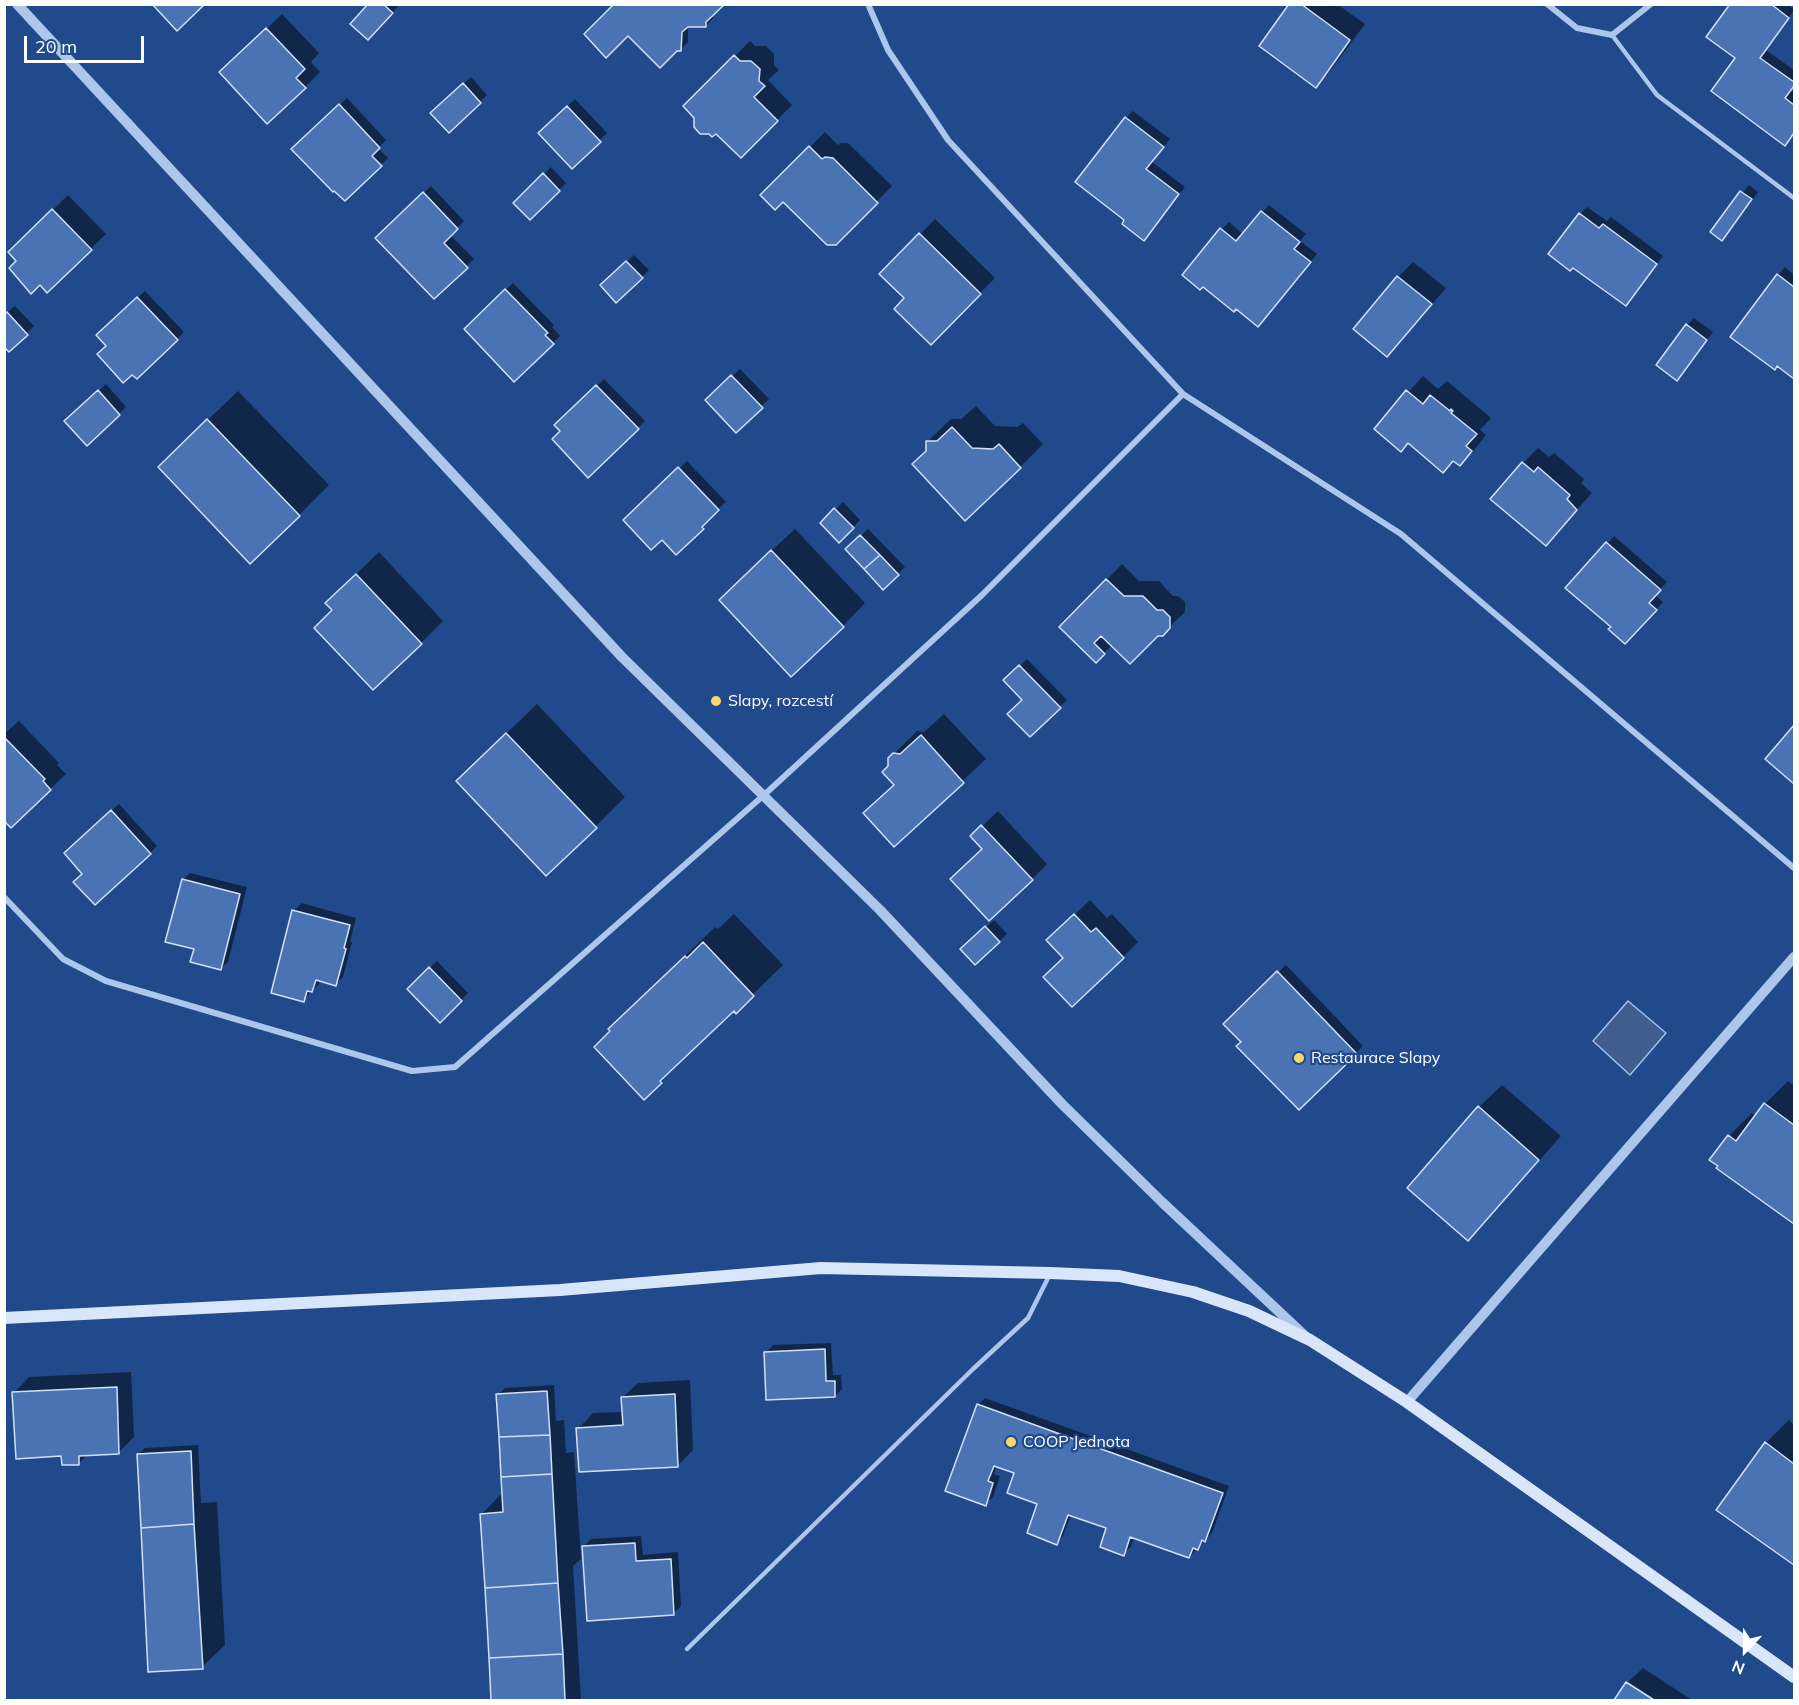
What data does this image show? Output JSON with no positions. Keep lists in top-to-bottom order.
{
  "places": ["Slapy, rozcestí", "Restaurace Slapy", "COOP Jednota"],
  "scale_bar": "20 m",
  "north": "bottom"
}
